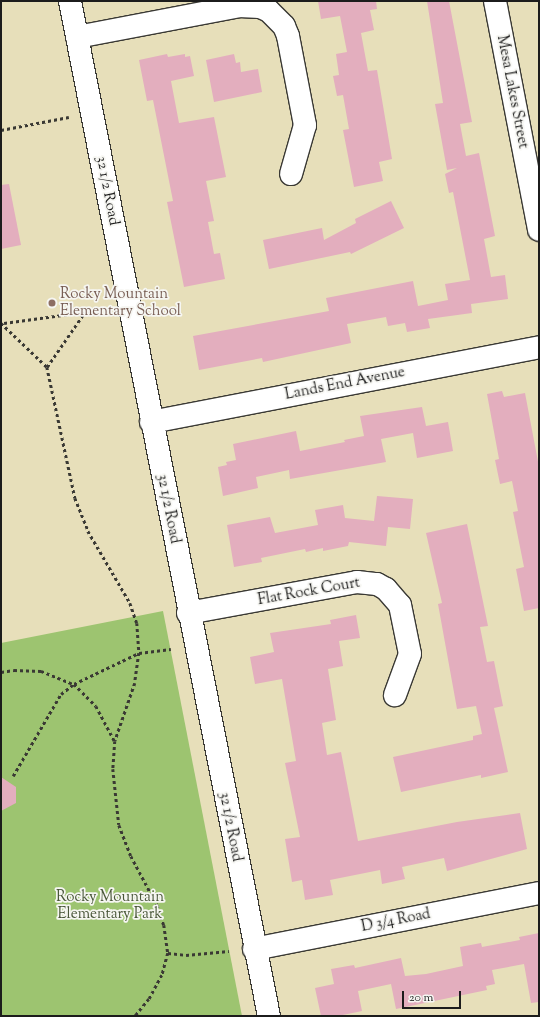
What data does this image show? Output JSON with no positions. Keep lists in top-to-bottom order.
{
  "streets": {
    "street": [
      "Mesa Lakes Street",
      "32 1/2 Road",
      "Lands End Avenue",
      "Flat Rock Court",
      "D 3/4 Road"
    ]
  },
  "crossings": [
    ["32 1/2 Road", "Lands End Avenue"],
    ["32 1/2 Road", "Flat Rock Court"],
    ["32 1/2 Road", "D 3/4 Road"]
  ],
  "parks": ["Rocky Mountain Elementary Park"],
  "places": ["Rocky Mountain Elementary School"],
  "scale_bar": "20 m"
}
